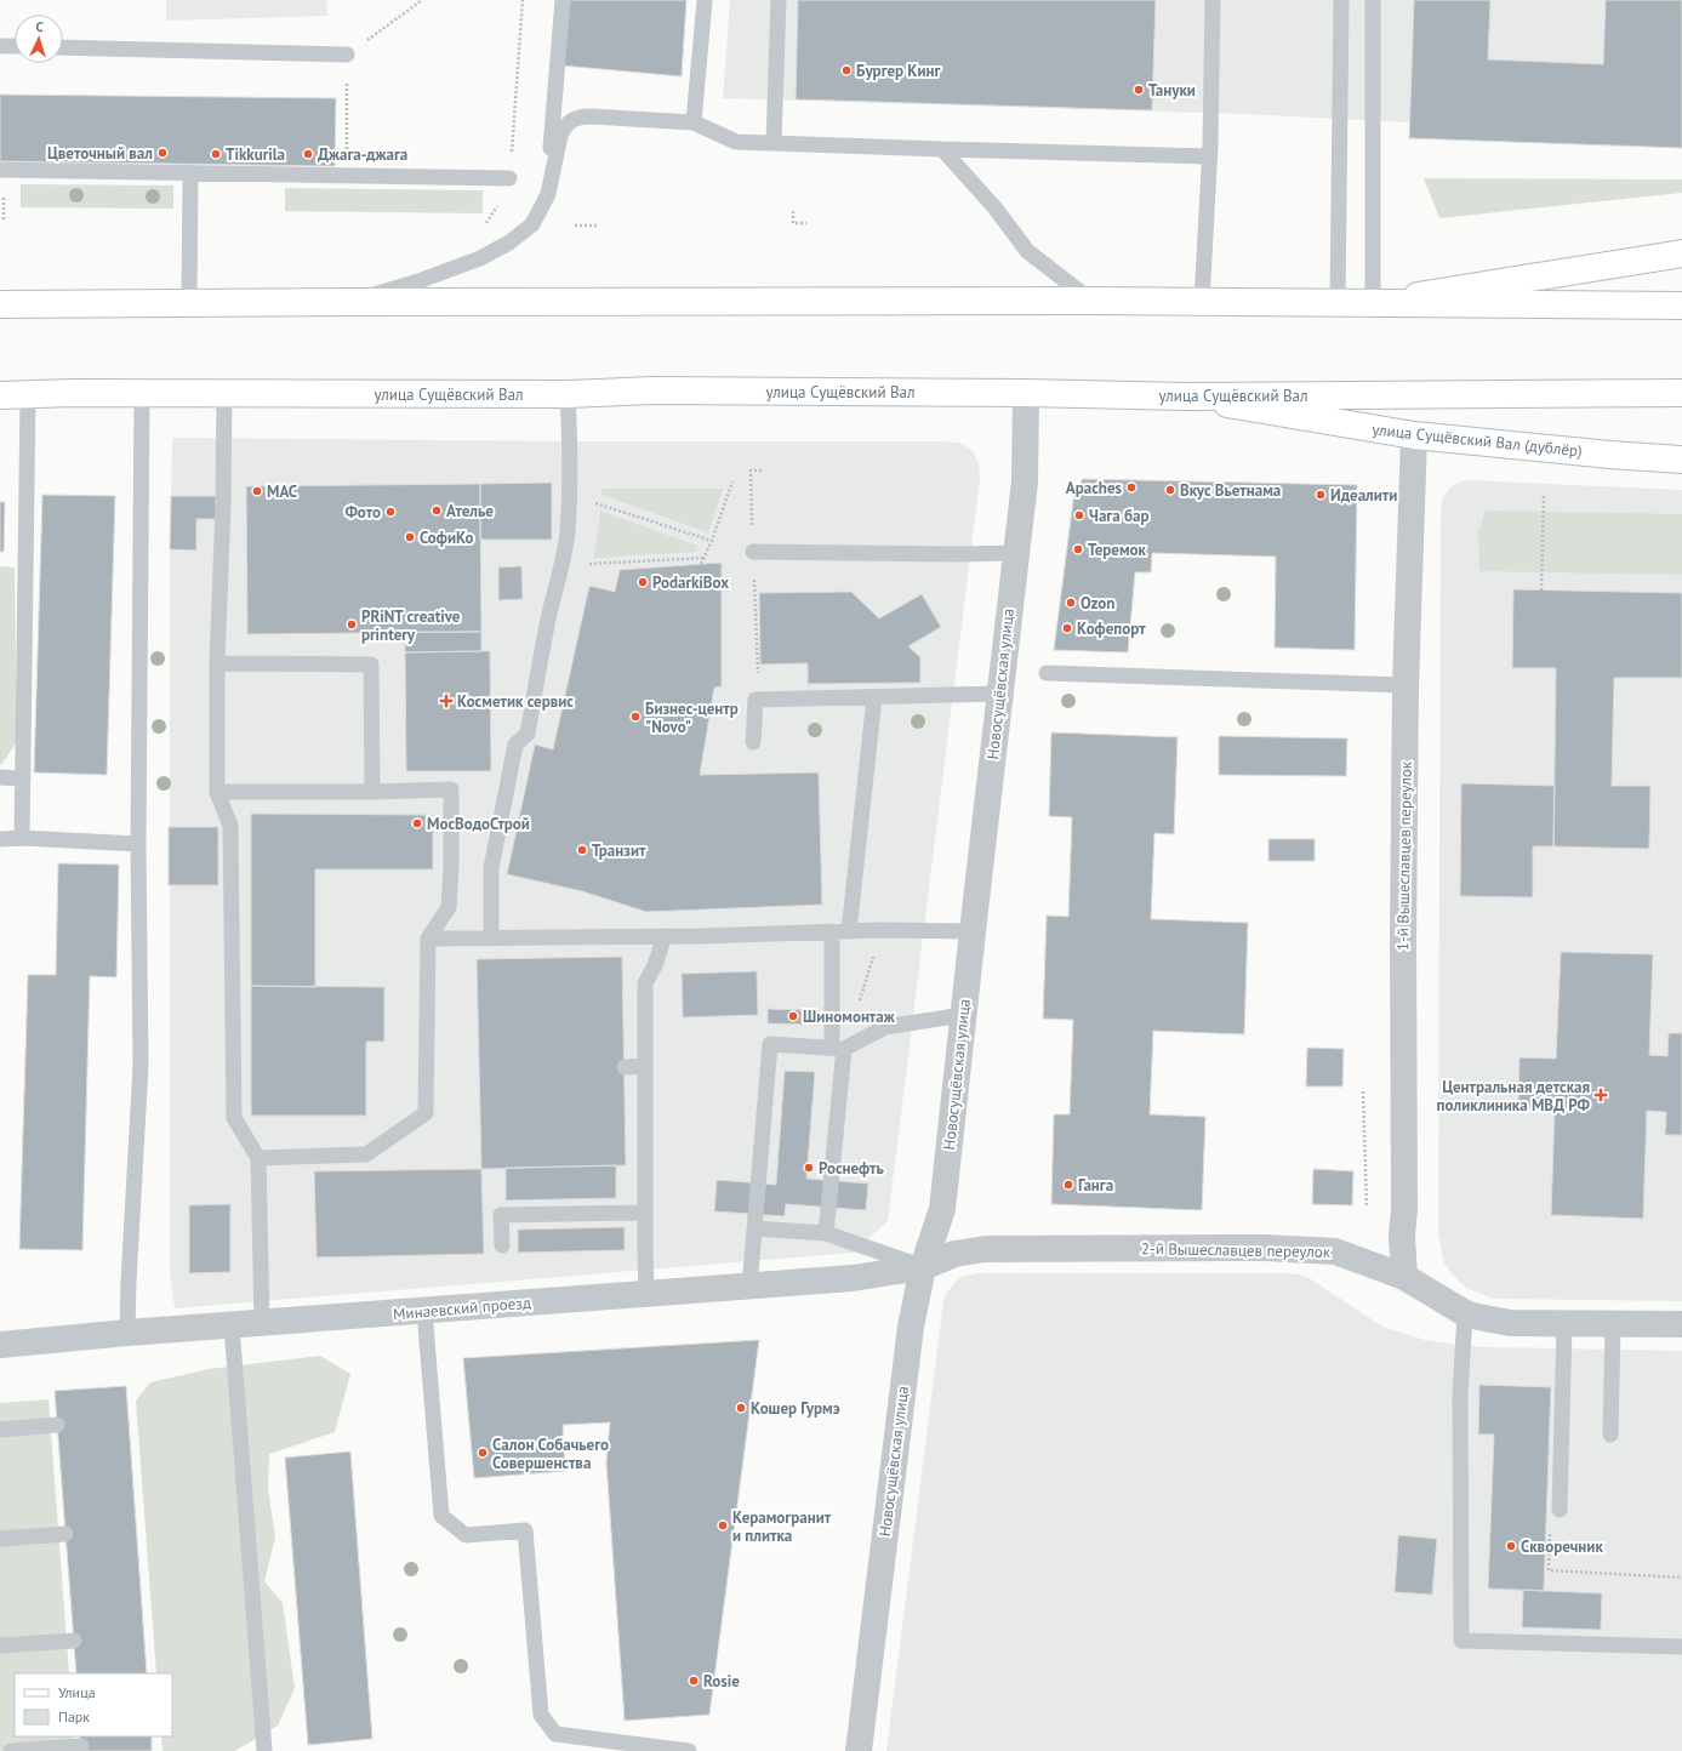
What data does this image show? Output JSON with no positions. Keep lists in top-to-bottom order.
{
  "streets": {
    "main road": ["улица Сущёвский Вал", "улица Сущёвский Вал (дублёр)"],
    "street": [
      "Новосущёвская улица",
      "1-й Вышеславцев переулок",
      "2-й Вышеславцев переулок",
      "Минаевский проезд"
    ]
  },
  "crossings": [
    ["улица Сущёвский Вал", "улица Сущёвский Вал (дублёр)"],
    ["улица Сущёвский Вал", "Новосущёвская улица"],
    ["улица Сущёвский Вал (дублёр)", "1-й Вышеславцев переулок"],
    ["Новосущёвская улица", "2-й Вышеславцев переулок"],
    ["Новосущёвская улица", "Минаевский проезд"],
    ["1-й Вышеславцев переулок", "2-й Вышеславцев переулок"],
    ["2-й Вышеславцев переулок", "Минаевский проезд"]
  ],
  "places": {
    "other": [
      "Бургер Кинг",
      "Тануки",
      "Цветочный вал",
      "Tikkurila",
      "Джага-джага",
      "Apaches",
      "Вкус Вьетнама",
      "MAC",
      "Идеалити",
      "Ателье",
      "Фото",
      "Чага бар",
      "СофиКо",
      "Теремок",
      "PodarkiBox",
      "Ozon",
      "PRiNT creative printery",
      "Кофепорт",
      "Бизнес-центр \"Novo\"",
      "МосВодоСтрой",
      "Транзит",
      "Шиномонтаж",
      "Роснефть",
      "Ганга",
      "Кошер Гурмэ",
      "Салон Собачьего Совершенства",
      "Керамогранит и плитка",
      "Скворечник",
      "Rosie"
    ],
    "health": ["Косметик сервис", "Центральная детская поликлиника МВД РФ"]
  },
  "legend": ["Улица", "Парк"],
  "north": "top"
}
